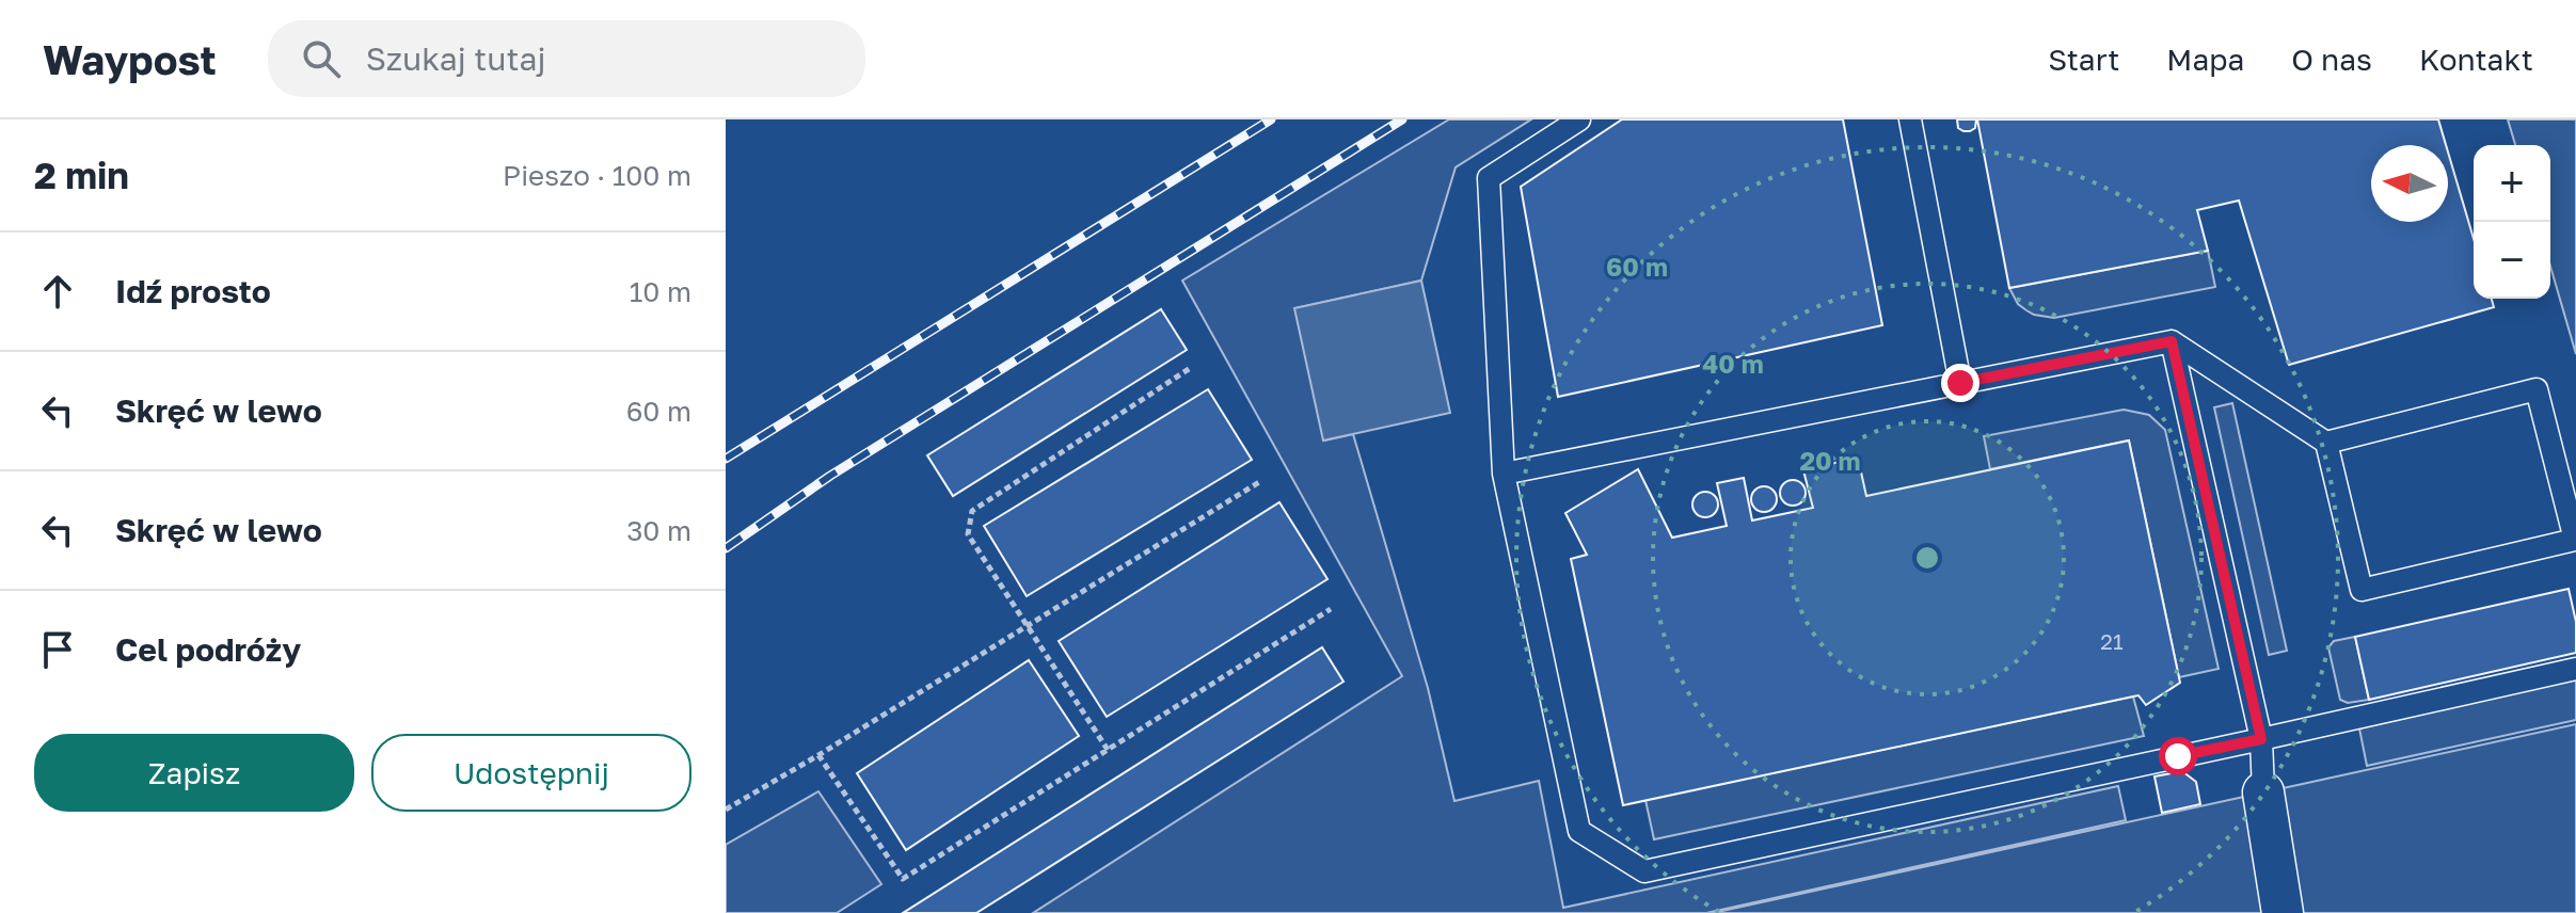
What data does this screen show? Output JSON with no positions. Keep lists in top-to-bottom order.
{
  "house_numbers": ["21"],
  "north": "left",
  "page": {
    "header": "Waypost",
    "search": "Szukaj tutaj",
    "nav": [
      "Start",
      "Mapa",
      "O nas",
      "Kontakt"
    ],
    "heading": ["2 min", "Pieszo · 100 m"],
    "map_buttons": ["+", "−"],
    "list": [
      ["Idź prosto", "10 m"],
      ["Skręć w lewo", "60 m"],
      ["Skręć w lewo", "30 m"],
      "Cel podróży"
    ],
    "buttons": ["Zapisz", "Udostępnij"]
  },
  "rings": ["60 m", "40 m", "20 m"]
}
